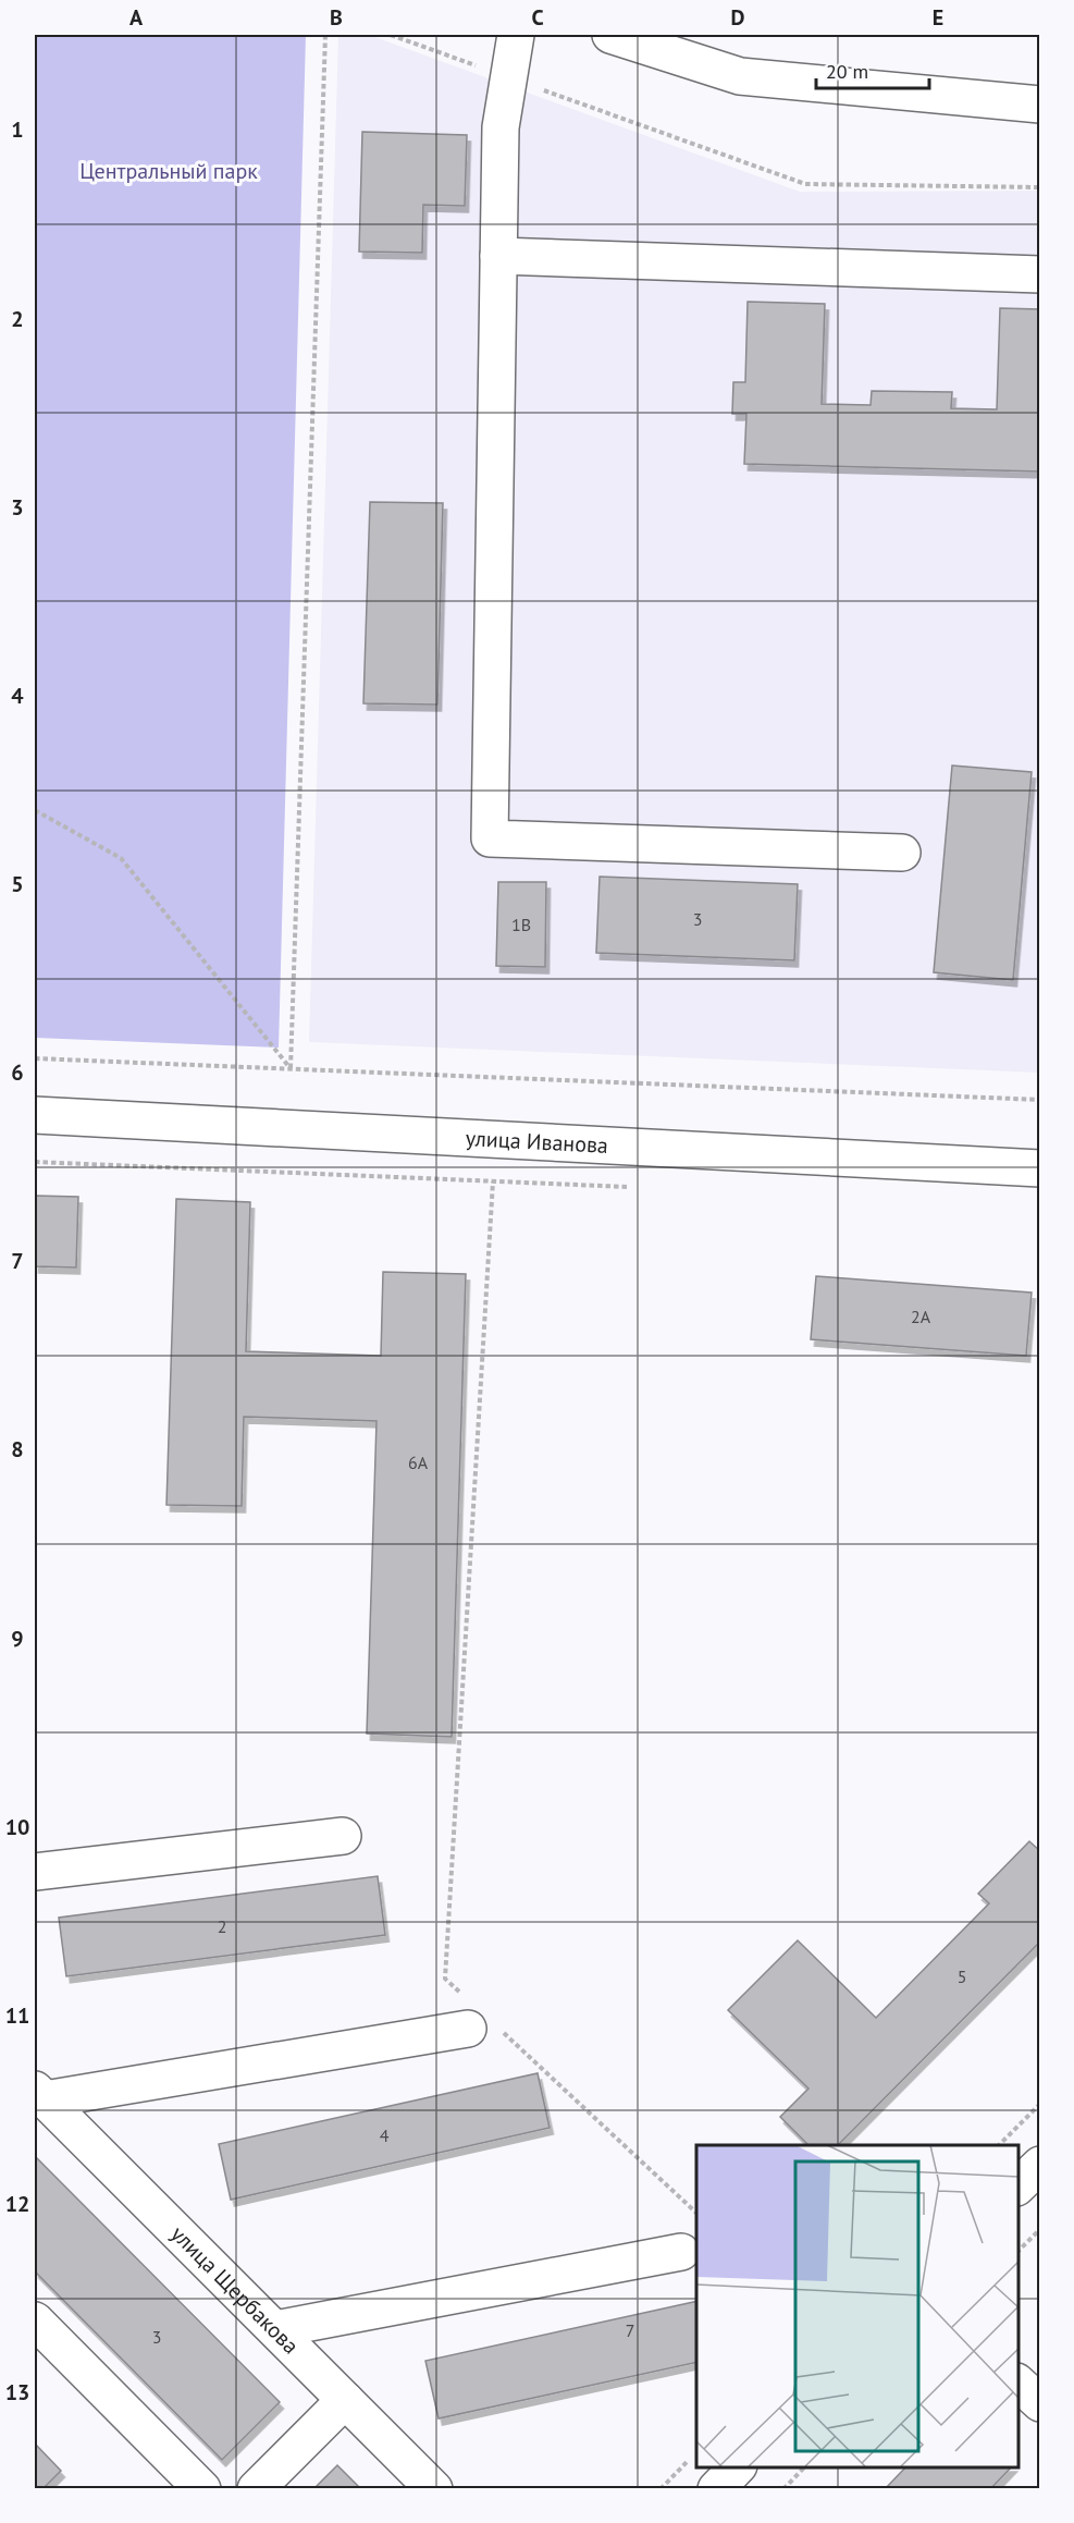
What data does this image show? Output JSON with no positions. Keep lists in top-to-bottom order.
{
  "streets": {
    "street": ["улица Иванова", "улица Щербакова"]
  },
  "parks": ["Центральный парк"],
  "house_numbers": [
    "3",
    "1В",
    "2А",
    "6А",
    "2",
    "5",
    "4",
    "7",
    "3"
  ],
  "scale_bar": "20 m",
  "grid": {
    "columns": [
      "A",
      "B",
      "C",
      "D",
      "E"
    ],
    "rows": [
      "1",
      "2",
      "3",
      "4",
      "5",
      "6",
      "7",
      "8",
      "9",
      "10",
      "11",
      "12",
      "13"
    ]
  }
}
